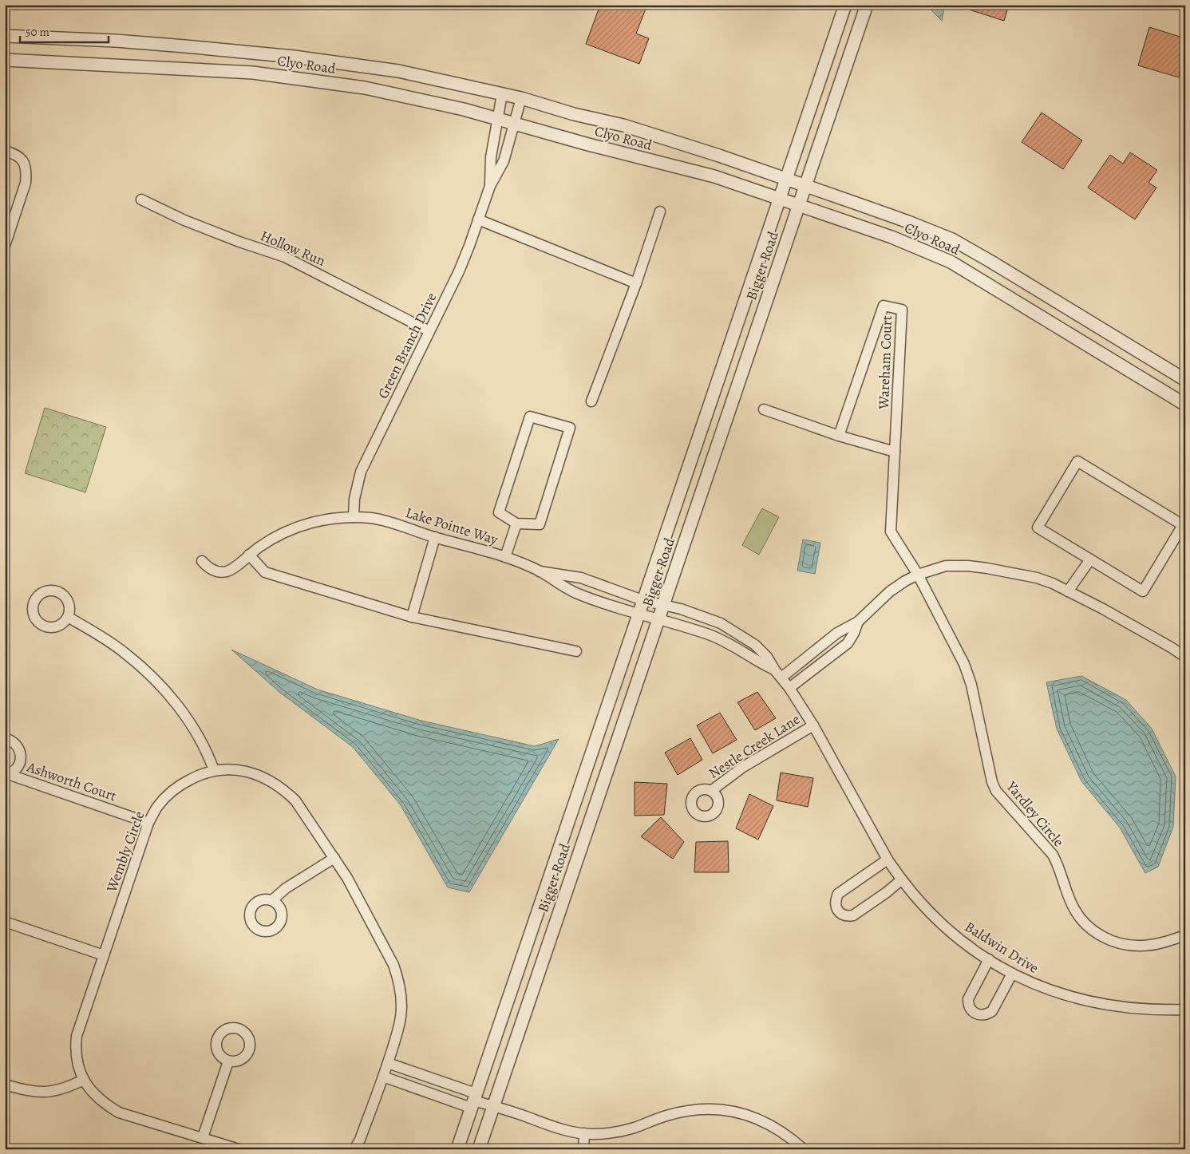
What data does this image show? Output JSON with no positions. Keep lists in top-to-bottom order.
{
  "streets": {
    "street": [
      "Clyo Road",
      "Hollow Run",
      "Bigger Road",
      "Green Branch Drive",
      "Wareham Court",
      "Lake Pointe Way",
      "Nestle Creek Lane",
      "Ashworth Court",
      "Yardley Circle",
      "Wembly Circle",
      "Baldwin Drive"
    ]
  },
  "crossings": [
    ["Clyo Road", "Bigger Road"],
    ["Clyo Road", "Green Branch Drive"],
    ["Hollow Run", "Green Branch Drive"],
    ["Bigger Road", "Lake Pointe Way"],
    ["Bigger Road", "Baldwin Drive"],
    ["Green Branch Drive", "Lake Pointe Way"],
    ["Wareham Court", "Yardley Circle"],
    ["Lake Pointe Way", "Baldwin Drive"],
    ["Nestle Creek Lane", "Baldwin Drive"],
    ["Ashworth Court", "Wembly Circle"]
  ],
  "scale_bar": "50 m"
}
